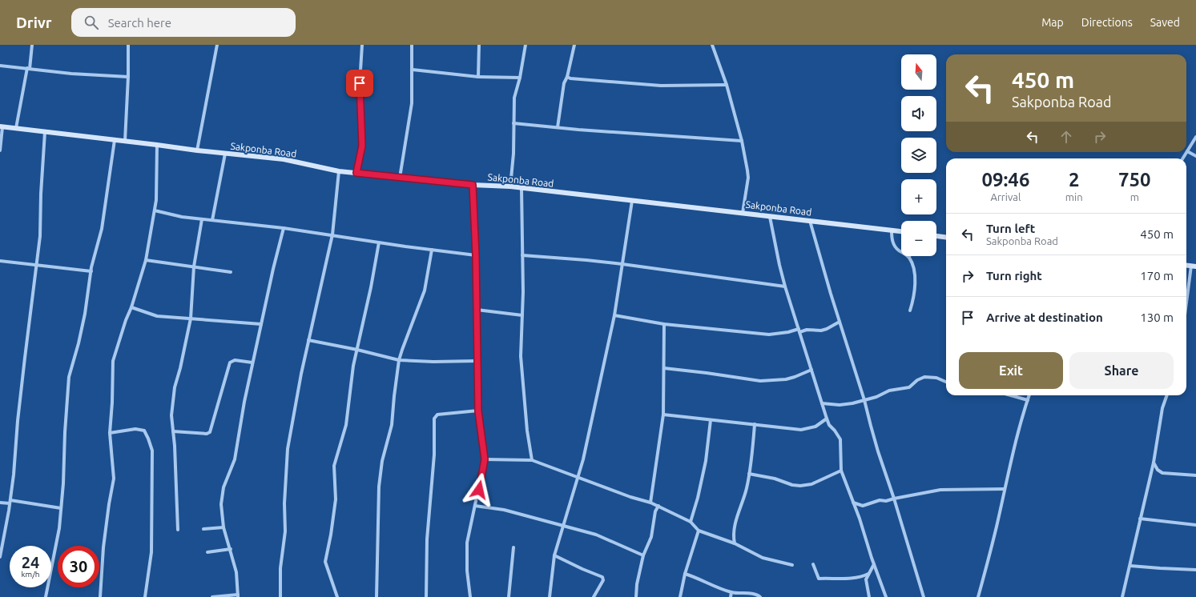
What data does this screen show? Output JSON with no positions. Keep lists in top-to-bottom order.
{
  "streets": {
    "main road": ["Sakponba Road"]
  },
  "north": "top",
  "page": {
    "header": "Drivr",
    "search": "Search here",
    "nav": ["Map", "Directions", "Saved"],
    "map_buttons": ["+", "−"],
    "turn": ["450 m", "Sakponba Road"],
    "eta": [
      "09:46",
      "Arrival",
      "2",
      "min",
      "750",
      "m"
    ],
    "list": [
      {
        "name": "Turn left",
        "note": "Sakponba Road",
        "value": "450 m"
      },
      {
        "name": "Turn right",
        "value": "170 m"
      },
      {
        "name": "Arrive at destination",
        "value": "130 m"
      }
    ],
    "buttons": ["Exit", "Share"],
    "speed": "24 km/h",
    "limit": "30"
  }
}
